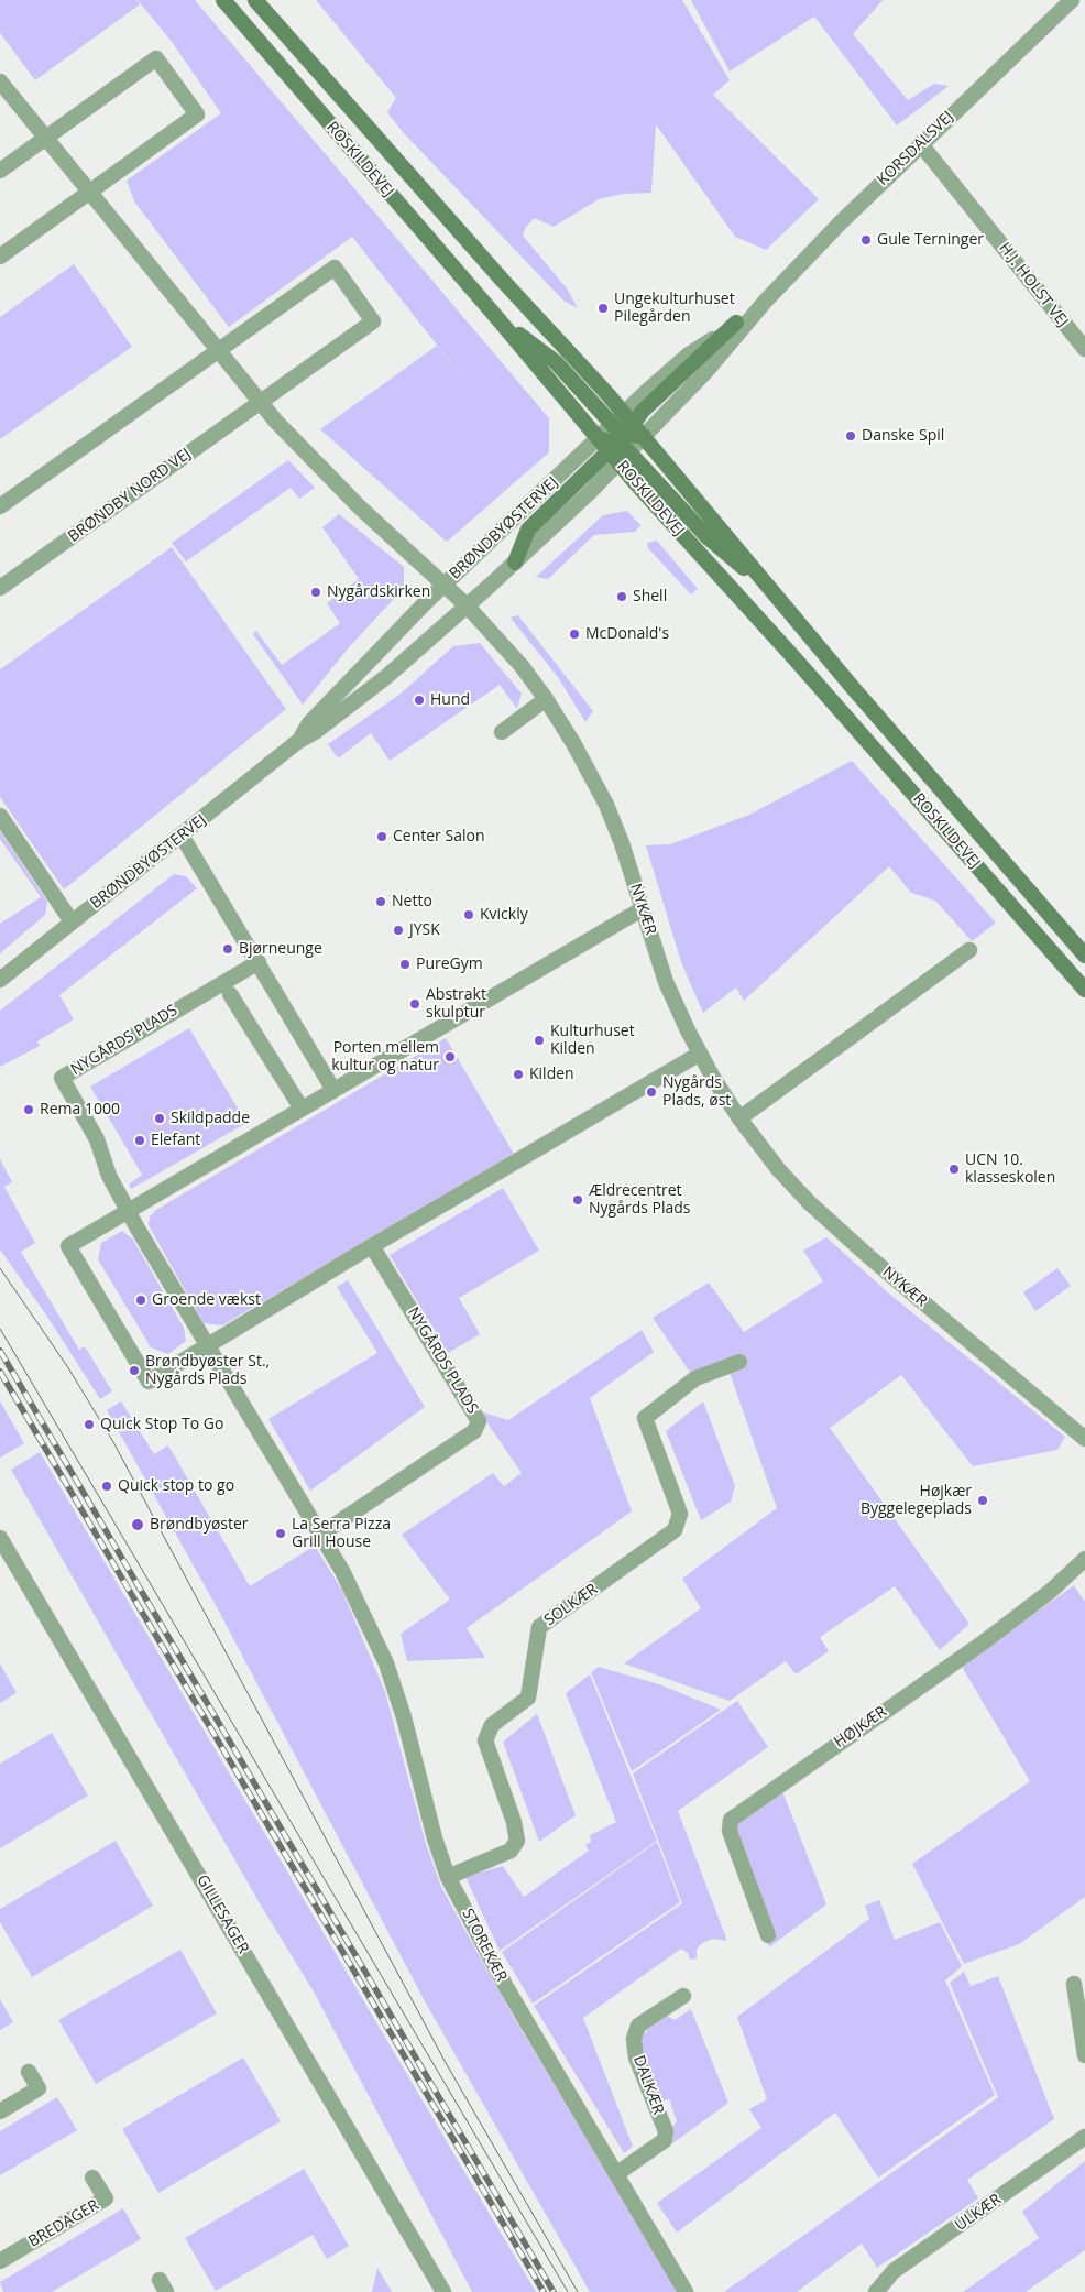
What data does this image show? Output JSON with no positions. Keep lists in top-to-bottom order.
{
  "streets": {
    "main road": ["ROSKILDEVEJ"],
    "street": [
      "KORSDALSVEJ",
      "H.J. HOLST VEJ",
      "BRØNDBY NORD VEJ",
      "BRØNDBYØSTERVEJ",
      "NYKÆR",
      "NYGÅRDS PLADS",
      "SOLKÆR",
      "HØJKÆR",
      "GILLESAGER",
      "STOREKÆR",
      "DALKÆR",
      "ULKÆR",
      "BREDAGER"
    ]
  },
  "crossings": [
    ["KORSDALSVEJ", "ROSKILDEVEJ"],
    ["KORSDALSVEJ", "H.J. HOLST VEJ"],
    ["KORSDALSVEJ", "BRØNDBYØSTERVEJ"],
    ["ROSKILDEVEJ", "BRØNDBYØSTERVEJ"],
    ["BRØNDBYØSTERVEJ", "NYKÆR"],
    ["NYGÅRDS PLADS", "STOREKÆR"],
    ["SOLKÆR", "STOREKÆR"],
    ["STOREKÆR", "DALKÆR"]
  ],
  "places": [
    "Gule Terninger",
    "Ungekulturhuset Pilegården",
    "Danske Spil",
    "Nygårdskirken",
    "Shell",
    "McDonald's",
    "Hund",
    "Center Salon",
    "Netto",
    "Kvickly",
    "JYSK",
    "Bjørneunge",
    "PureGym",
    "Abstrakt skulptur",
    "Kulturhuset Kilden",
    "Porten mellem kultur og natur",
    "Kilden",
    "Nygårds Plads, øst",
    "Rema 1000",
    "Skildpadde",
    "Elefant",
    "UCN 10. klasseskolen",
    "Ældrecentret Nygårds Plads",
    "Groende vækst",
    "Brøndbyøster St., Nygårds Plads",
    "Quick Stop To Go",
    "Quick stop to go",
    "Højkær Byggelegeplads",
    "Brøndbyøster",
    "La Serra Pizza Grill House"
  ]
}
